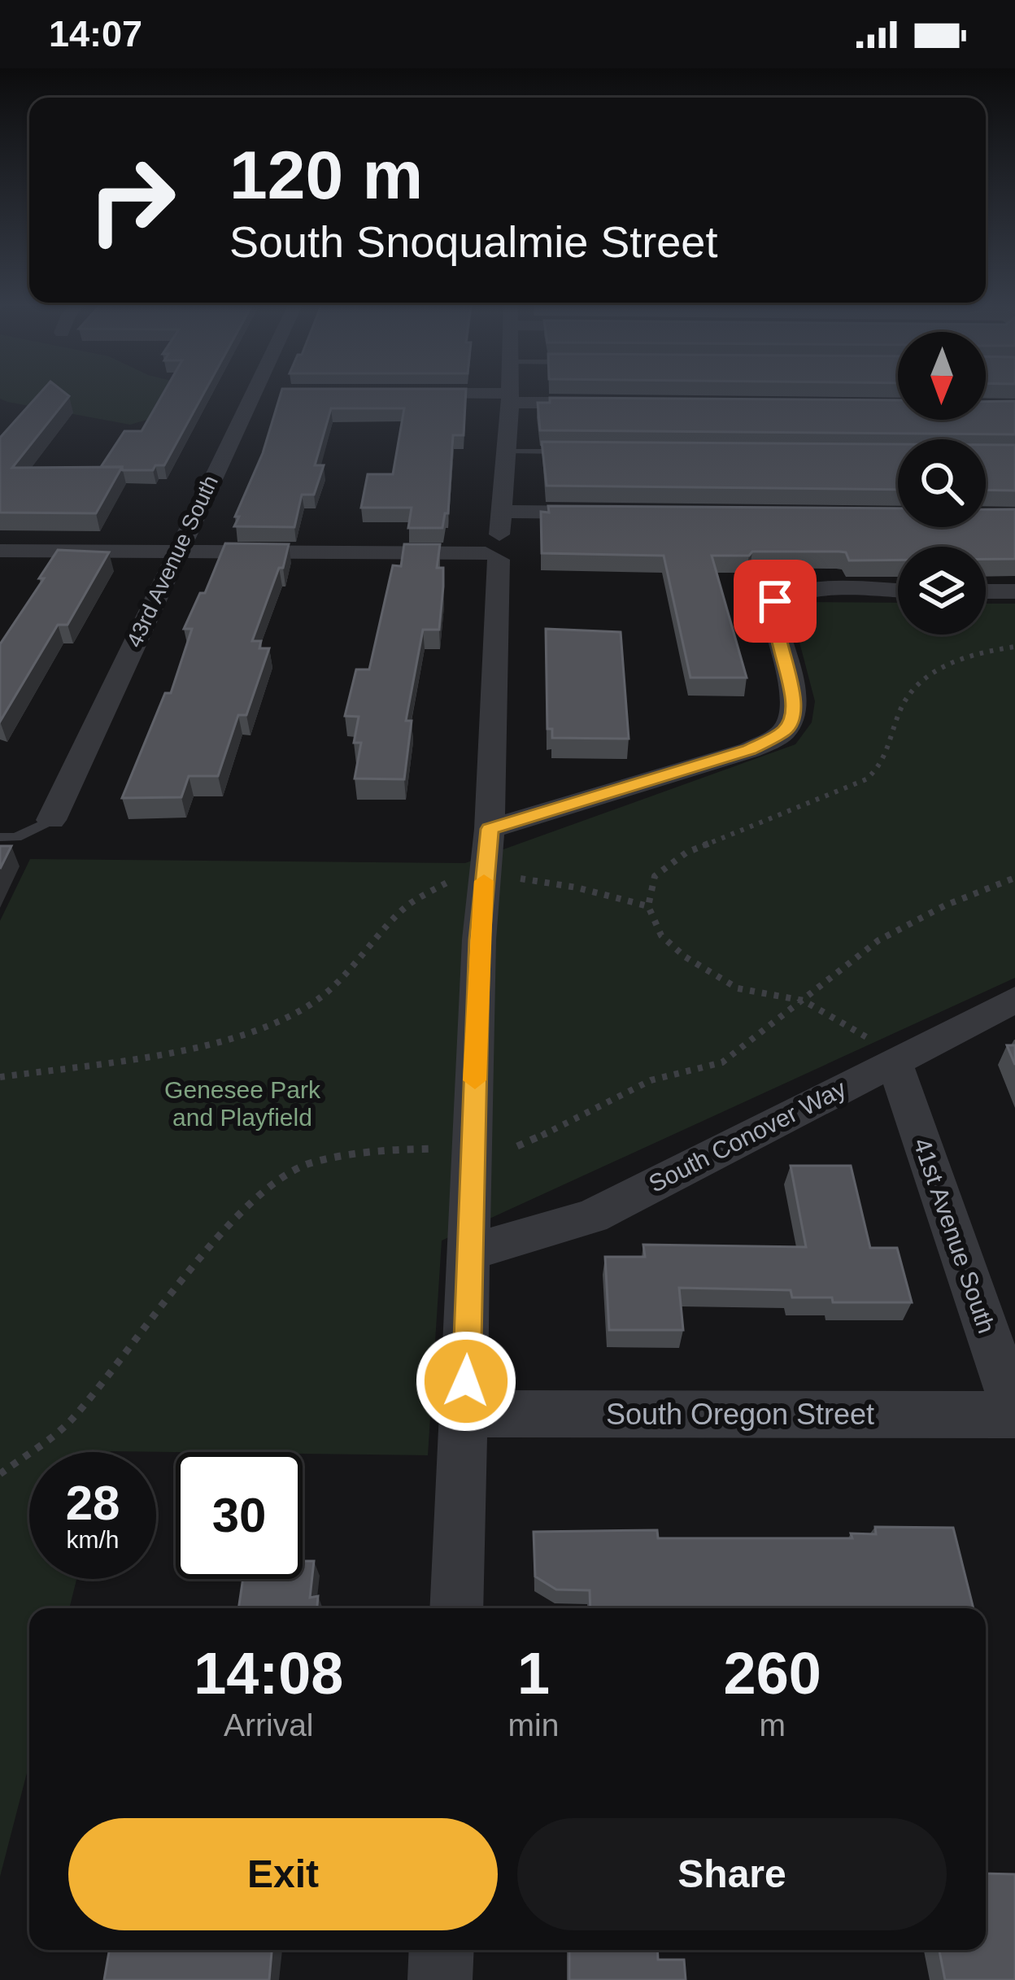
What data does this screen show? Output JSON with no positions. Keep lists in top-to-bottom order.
{
  "streets": {
    "street": [
      "43rd Avenue South",
      "South Conover Way",
      "41st Avenue South",
      "South Oregon Street"
    ]
  },
  "crossings": [
    ["South Conover Way", "41st Avenue South"],
    ["41st Avenue South", "South Oregon Street"]
  ],
  "parks": ["Genesee Park and Playfield"],
  "north": "bottom",
  "page": {
    "status": "14:07",
    "turn": ["120 m", "South Snoqualmie Street"],
    "speed": "28 km/h",
    "limit": "30",
    "eta": [
      "14:08",
      "Arrival",
      "1",
      "min",
      "260",
      "m"
    ],
    "buttons": ["Exit", "Share"]
  }
}
